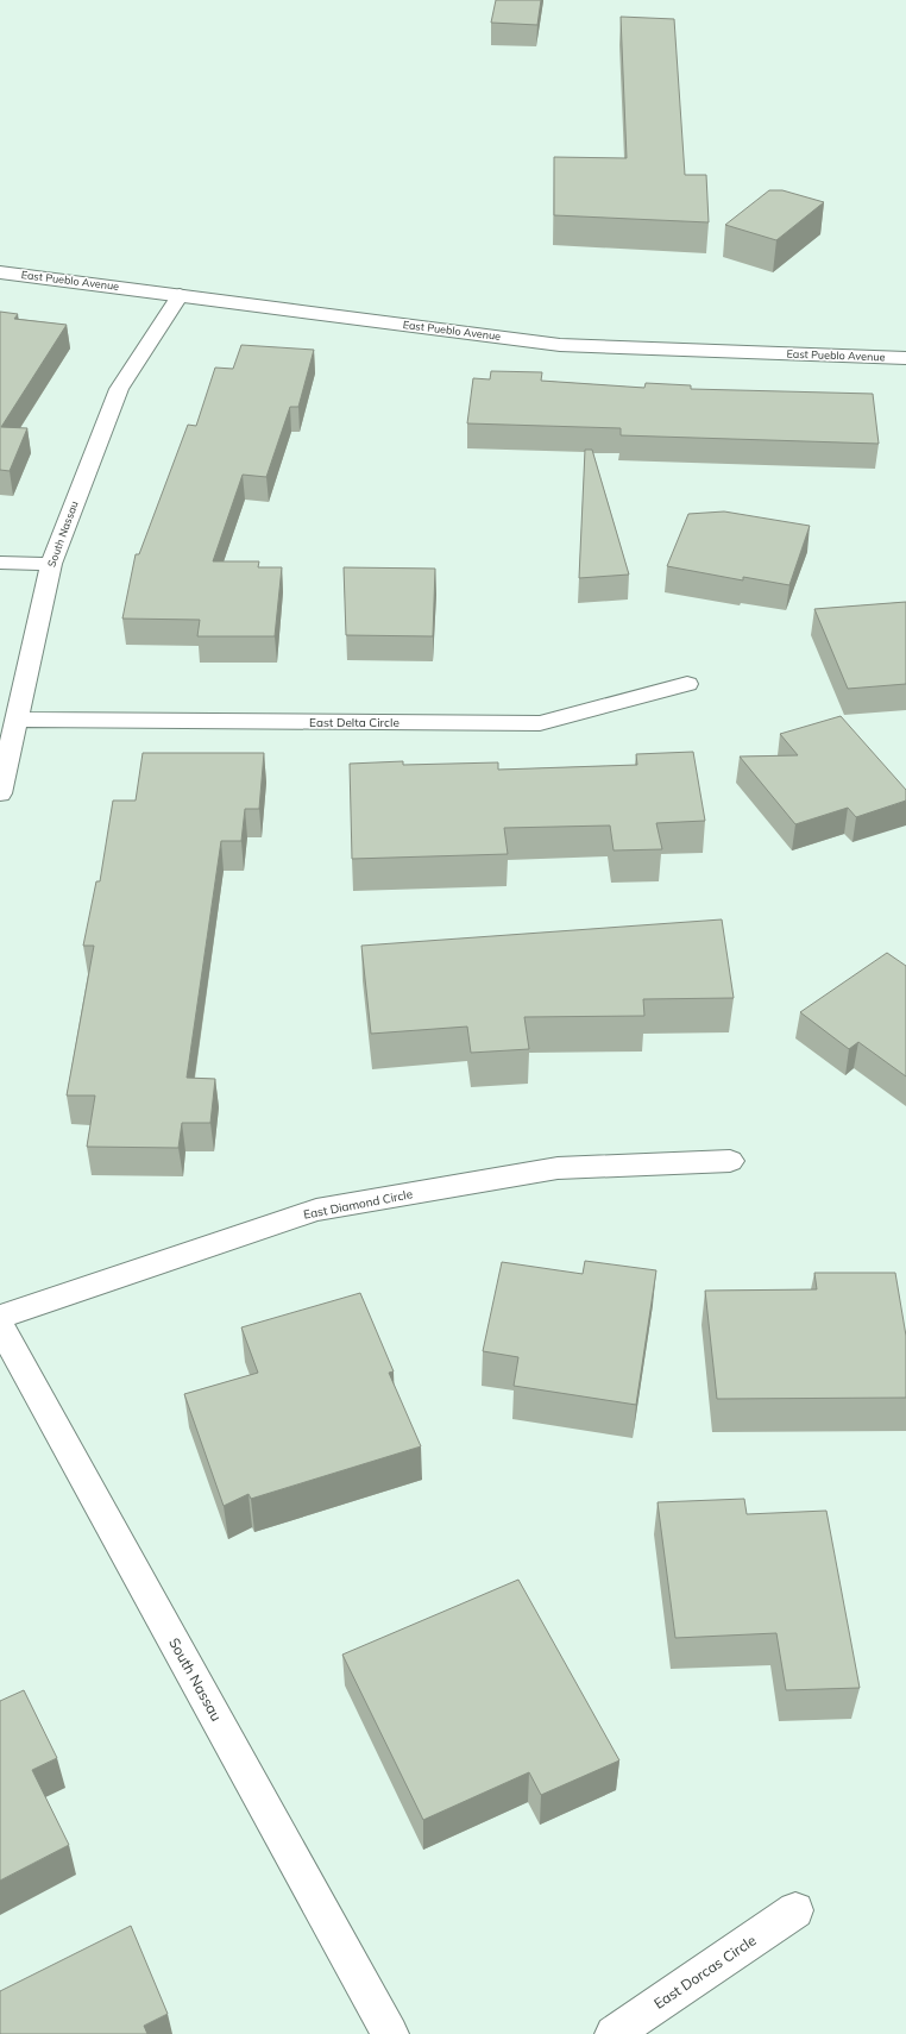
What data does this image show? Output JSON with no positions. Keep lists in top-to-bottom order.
{
  "streets": {
    "street": [
      "East Pueblo Avenue",
      "South Nassau",
      "East Delta Circle",
      "East Diamond Circle",
      "East Dorcas Circle"
    ]
  },
  "crossings": [
    ["East Pueblo Avenue", "South Nassau"],
    ["South Nassau", "East Delta Circle"]
  ]
}
